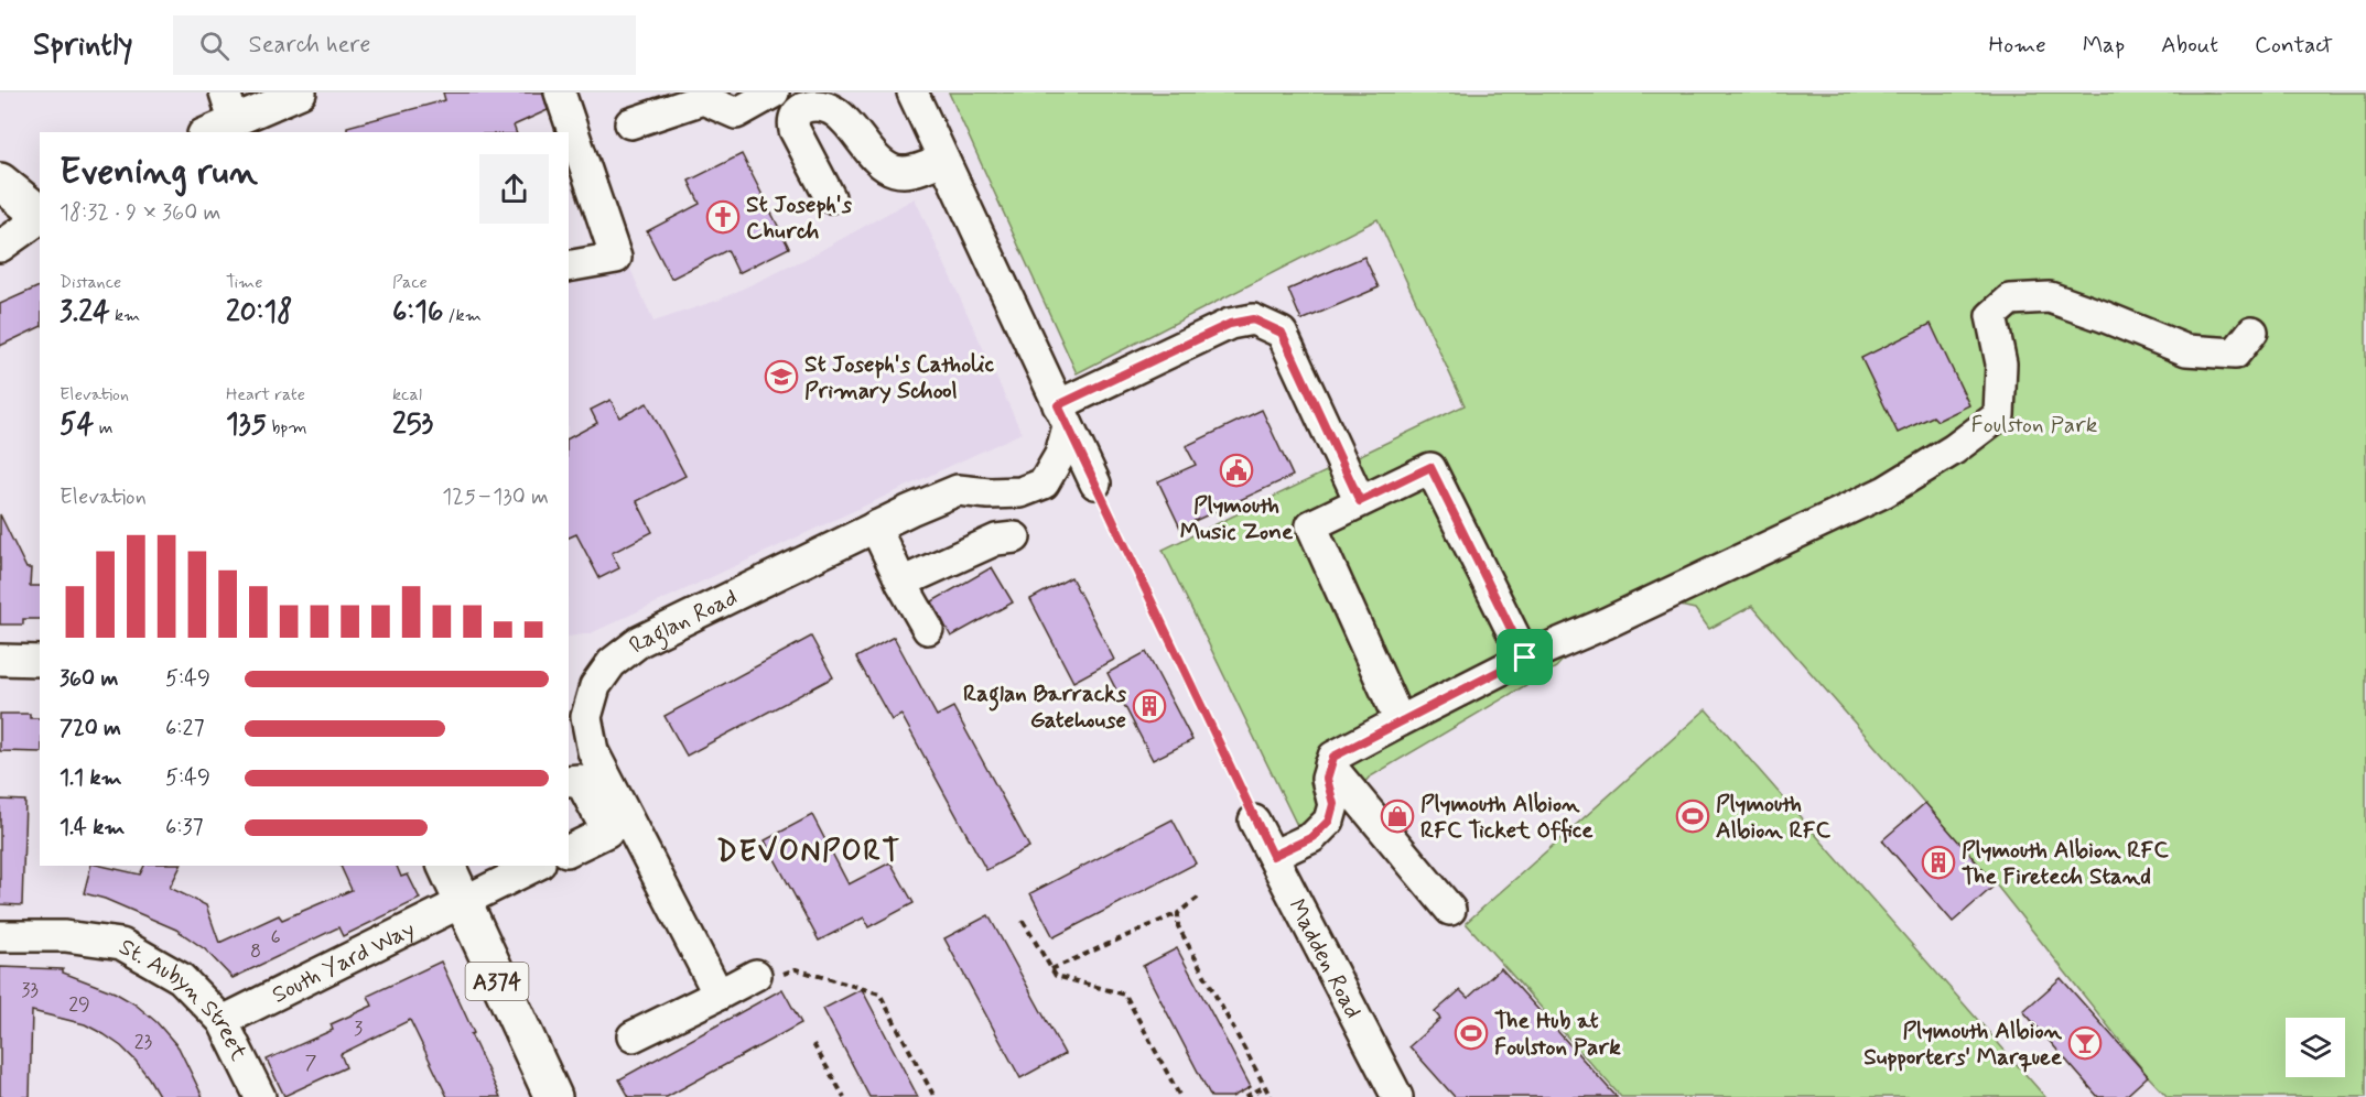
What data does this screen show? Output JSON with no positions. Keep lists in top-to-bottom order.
{
  "streets": {
    "main road": ["A374"],
    "street": [
      "Raglan Road",
      "Madden Road",
      "South Yard Way",
      "St. Aubyn Street"
    ]
  },
  "crossings": [
    ["South Yard Way", "A374"],
    ["South Yard Way", "St. Aubyn Street"]
  ],
  "districts": ["DEVONPORT"],
  "parks": ["Foulston Park"],
  "places": {
    "church": ["St Joseph's Church"],
    "school or university": ["St Joseph's Catholic Primary School"],
    "public building": ["Plymouth Music Zone"],
    "building": ["Raglan Barracks Gatehouse", "Plymouth Albion RFC The Firetech Stand"],
    "shop": ["Plymouth Albion RFC Ticket Office"],
    "sports": ["Plymouth Albion RFC", "The Hub at Foulston Park"],
    "bar": ["Plymouth Albion Supporters' Marquee"]
  },
  "house_numbers": [
    "6",
    "8",
    "33",
    "29",
    "3",
    "23",
    "7"
  ],
  "page": {
    "header": "Sprintly",
    "search": "Search here",
    "nav": [
      "Home",
      "Map",
      "About",
      "Contact"
    ],
    "heading": ["Evening run", "18:32 · 9 × 360 m"],
    "stats": [
      ["Distance", "3.24 km"],
      ["Time", "20:18"],
      ["Pace", "6:16 /km"],
      ["Elevation", "54 m"],
      ["Heart rate", "135 bpm"],
      ["kcal", "253"]
    ],
    "chart": ["Elevation", "125–130 m"],
    "list": [
      {
        "name": "360 m",
        "note": "5:49"
      },
      {
        "name": "720 m",
        "note": "6:27"
      },
      {
        "name": "1.1 km",
        "note": "5:49"
      },
      {
        "name": "1.4 km",
        "note": "6:37"
      }
    ]
  }
}
